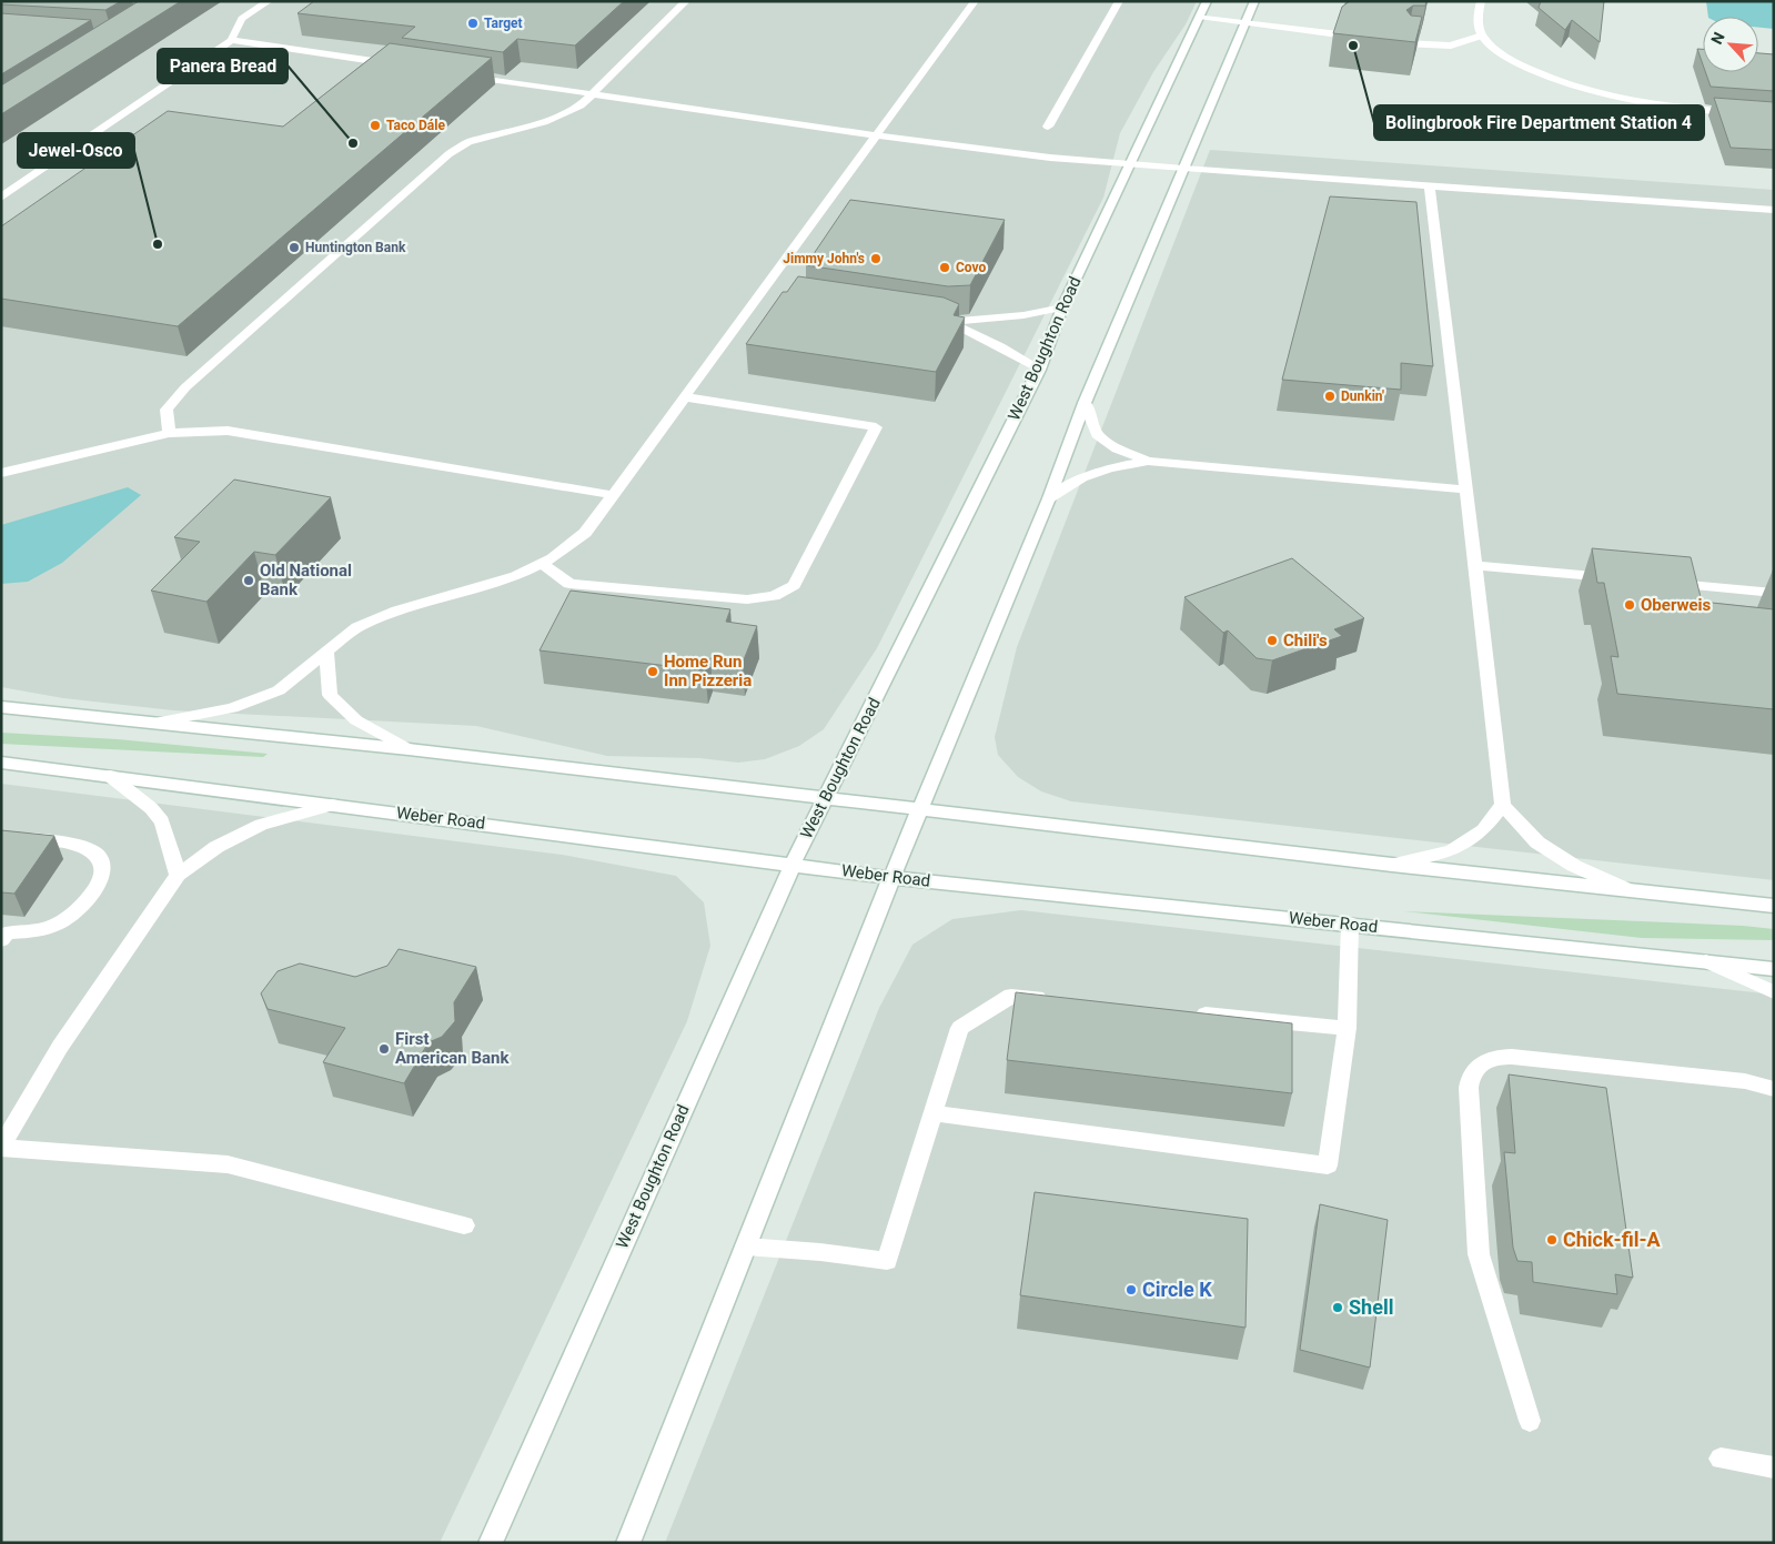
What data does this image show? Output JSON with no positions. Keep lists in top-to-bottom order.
{
  "streets": {
    "main road": ["West Boughton Road", "Weber Road"]
  },
  "crossings": [
    ["West Boughton Road", "Weber Road"]
  ],
  "places": [
    "Target",
    "Bolingbrook Fire Department Station 4",
    "Taco Dále",
    "Panera Bread",
    "Jewel-Osco",
    "Huntington Bank",
    "Jimmy John's",
    "Covo",
    "Dunkin'",
    "Old National Bank",
    "Oberweis",
    "Chili's",
    "Home Run Inn Pizzeria",
    "First American Bank",
    "Chick-fil-A",
    "Circle K",
    "Shell"
  ],
  "north": "top left"
}
